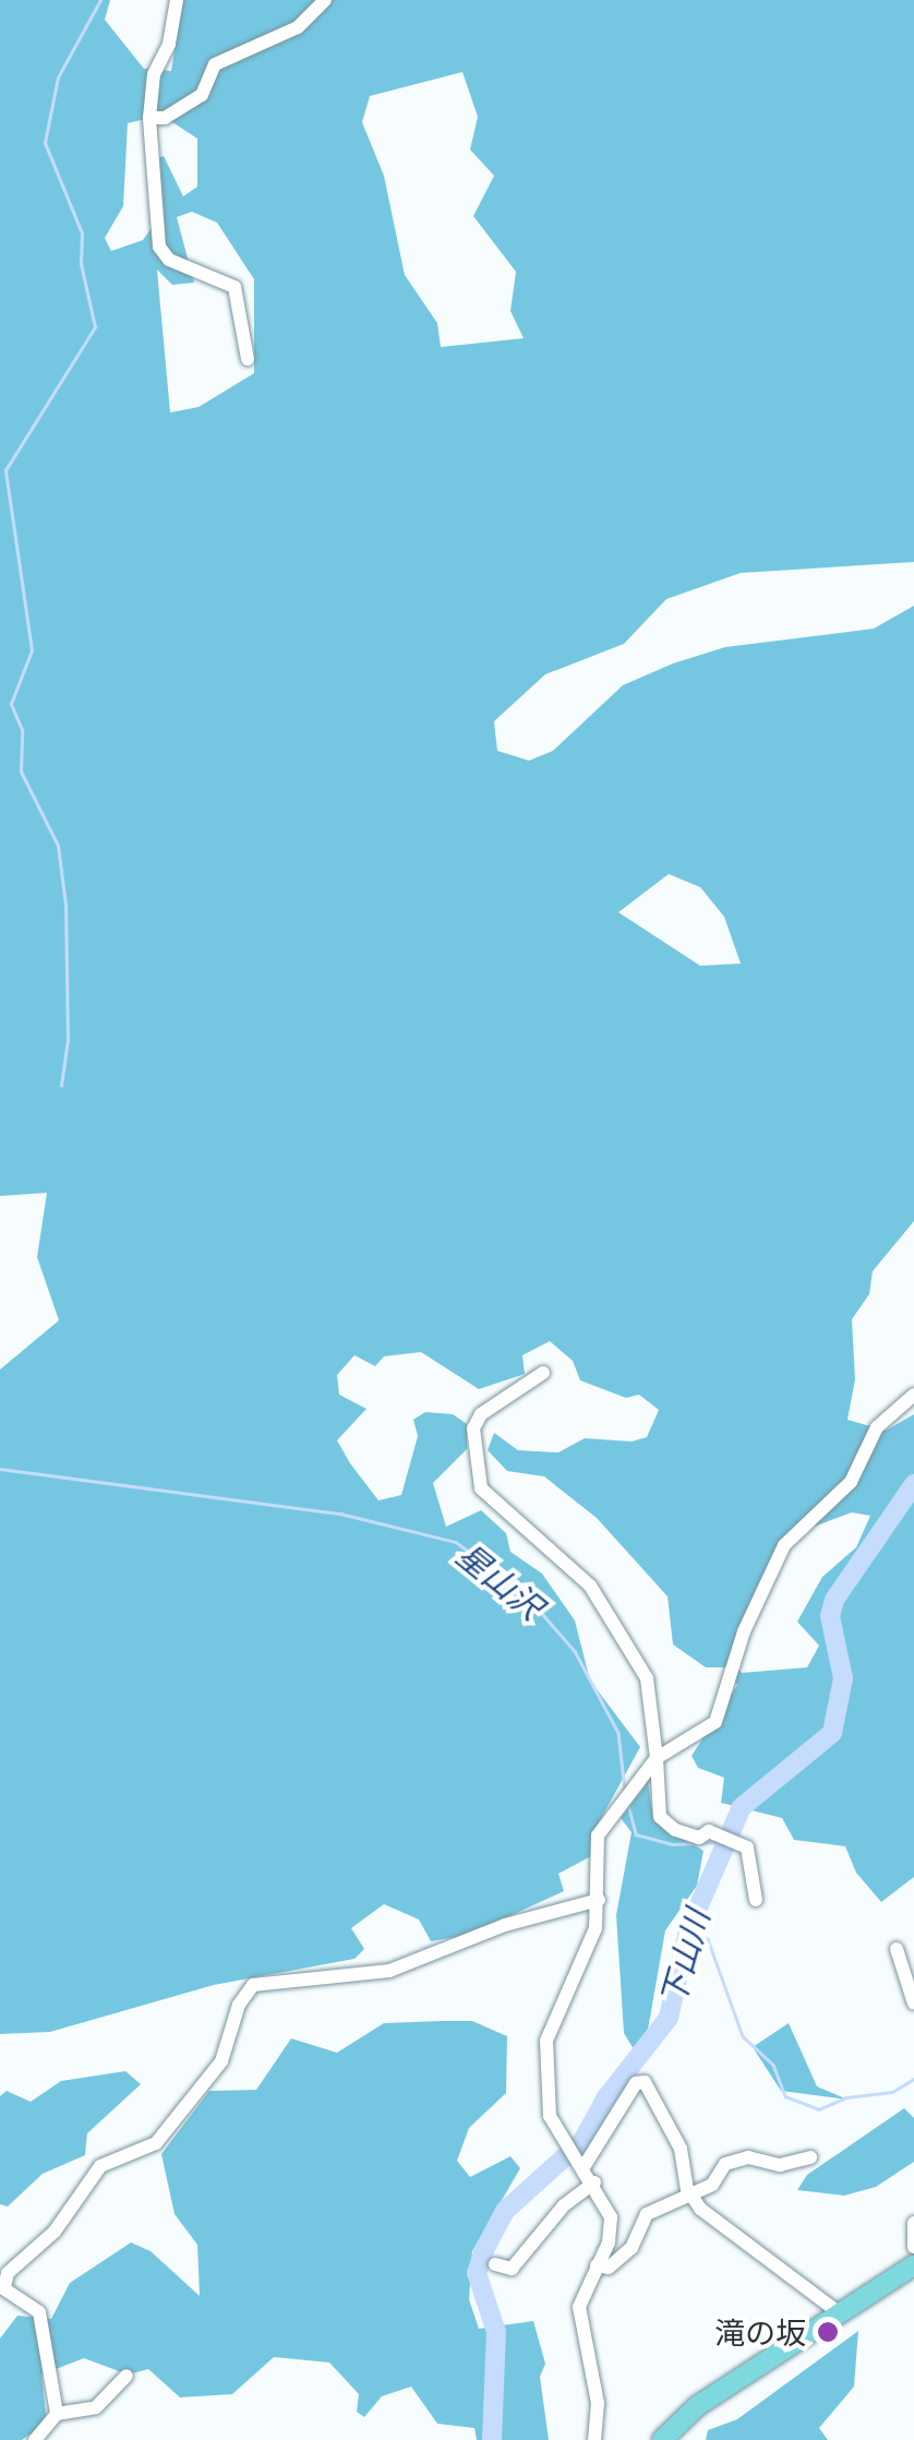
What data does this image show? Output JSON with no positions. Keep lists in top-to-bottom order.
{
  "water": ["星山沢", "下山川"],
  "places": ["滝の坂"]
}
